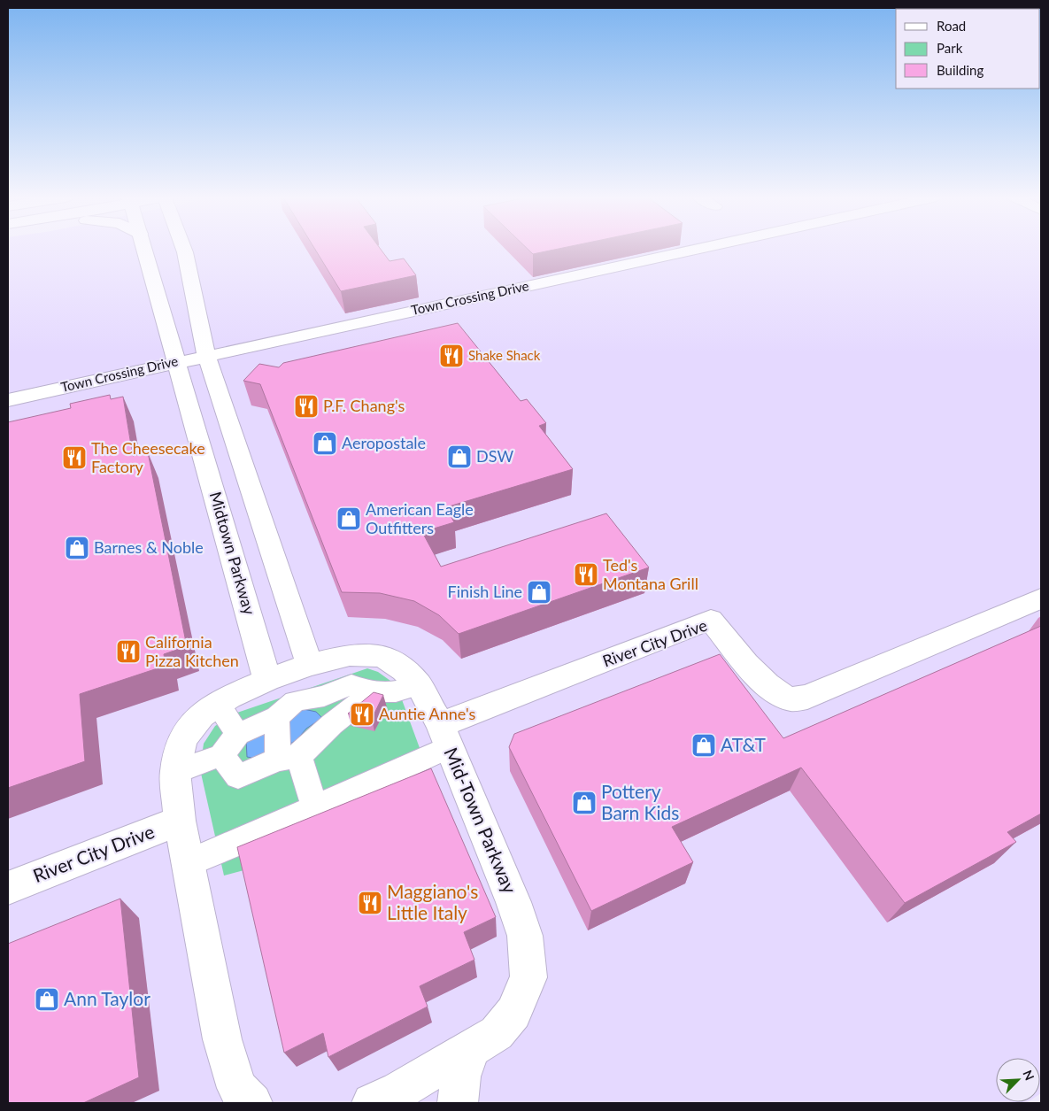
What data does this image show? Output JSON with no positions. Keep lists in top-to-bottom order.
{
  "streets": {
    "street": [
      "Town Crossing Drive",
      "Midtown Parkway",
      "River City Drive",
      "Mid-Town Parkway"
    ]
  },
  "crossings": [
    ["Town Crossing Drive", "Midtown Parkway"],
    ["Midtown Parkway", "Mid-Town Parkway"],
    ["River City Drive", "Mid-Town Parkway"]
  ],
  "places": {
    "restaurant": [
      "Shake Shack",
      "P.F. Chang's",
      "The Cheesecake Factory",
      "Ted's Montana Grill",
      "California Pizza Kitchen",
      "Auntie Anne's",
      "Maggiano's Little Italy"
    ],
    "shop": [
      "Aeropostale",
      "DSW",
      "American Eagle Outfitters",
      "Barnes & Noble",
      "Finish Line",
      "AT&T",
      "Pottery Barn Kids",
      "Ann Taylor"
    ]
  },
  "legend": ["Road", "Park", "Building"],
  "north": "top right"
}
